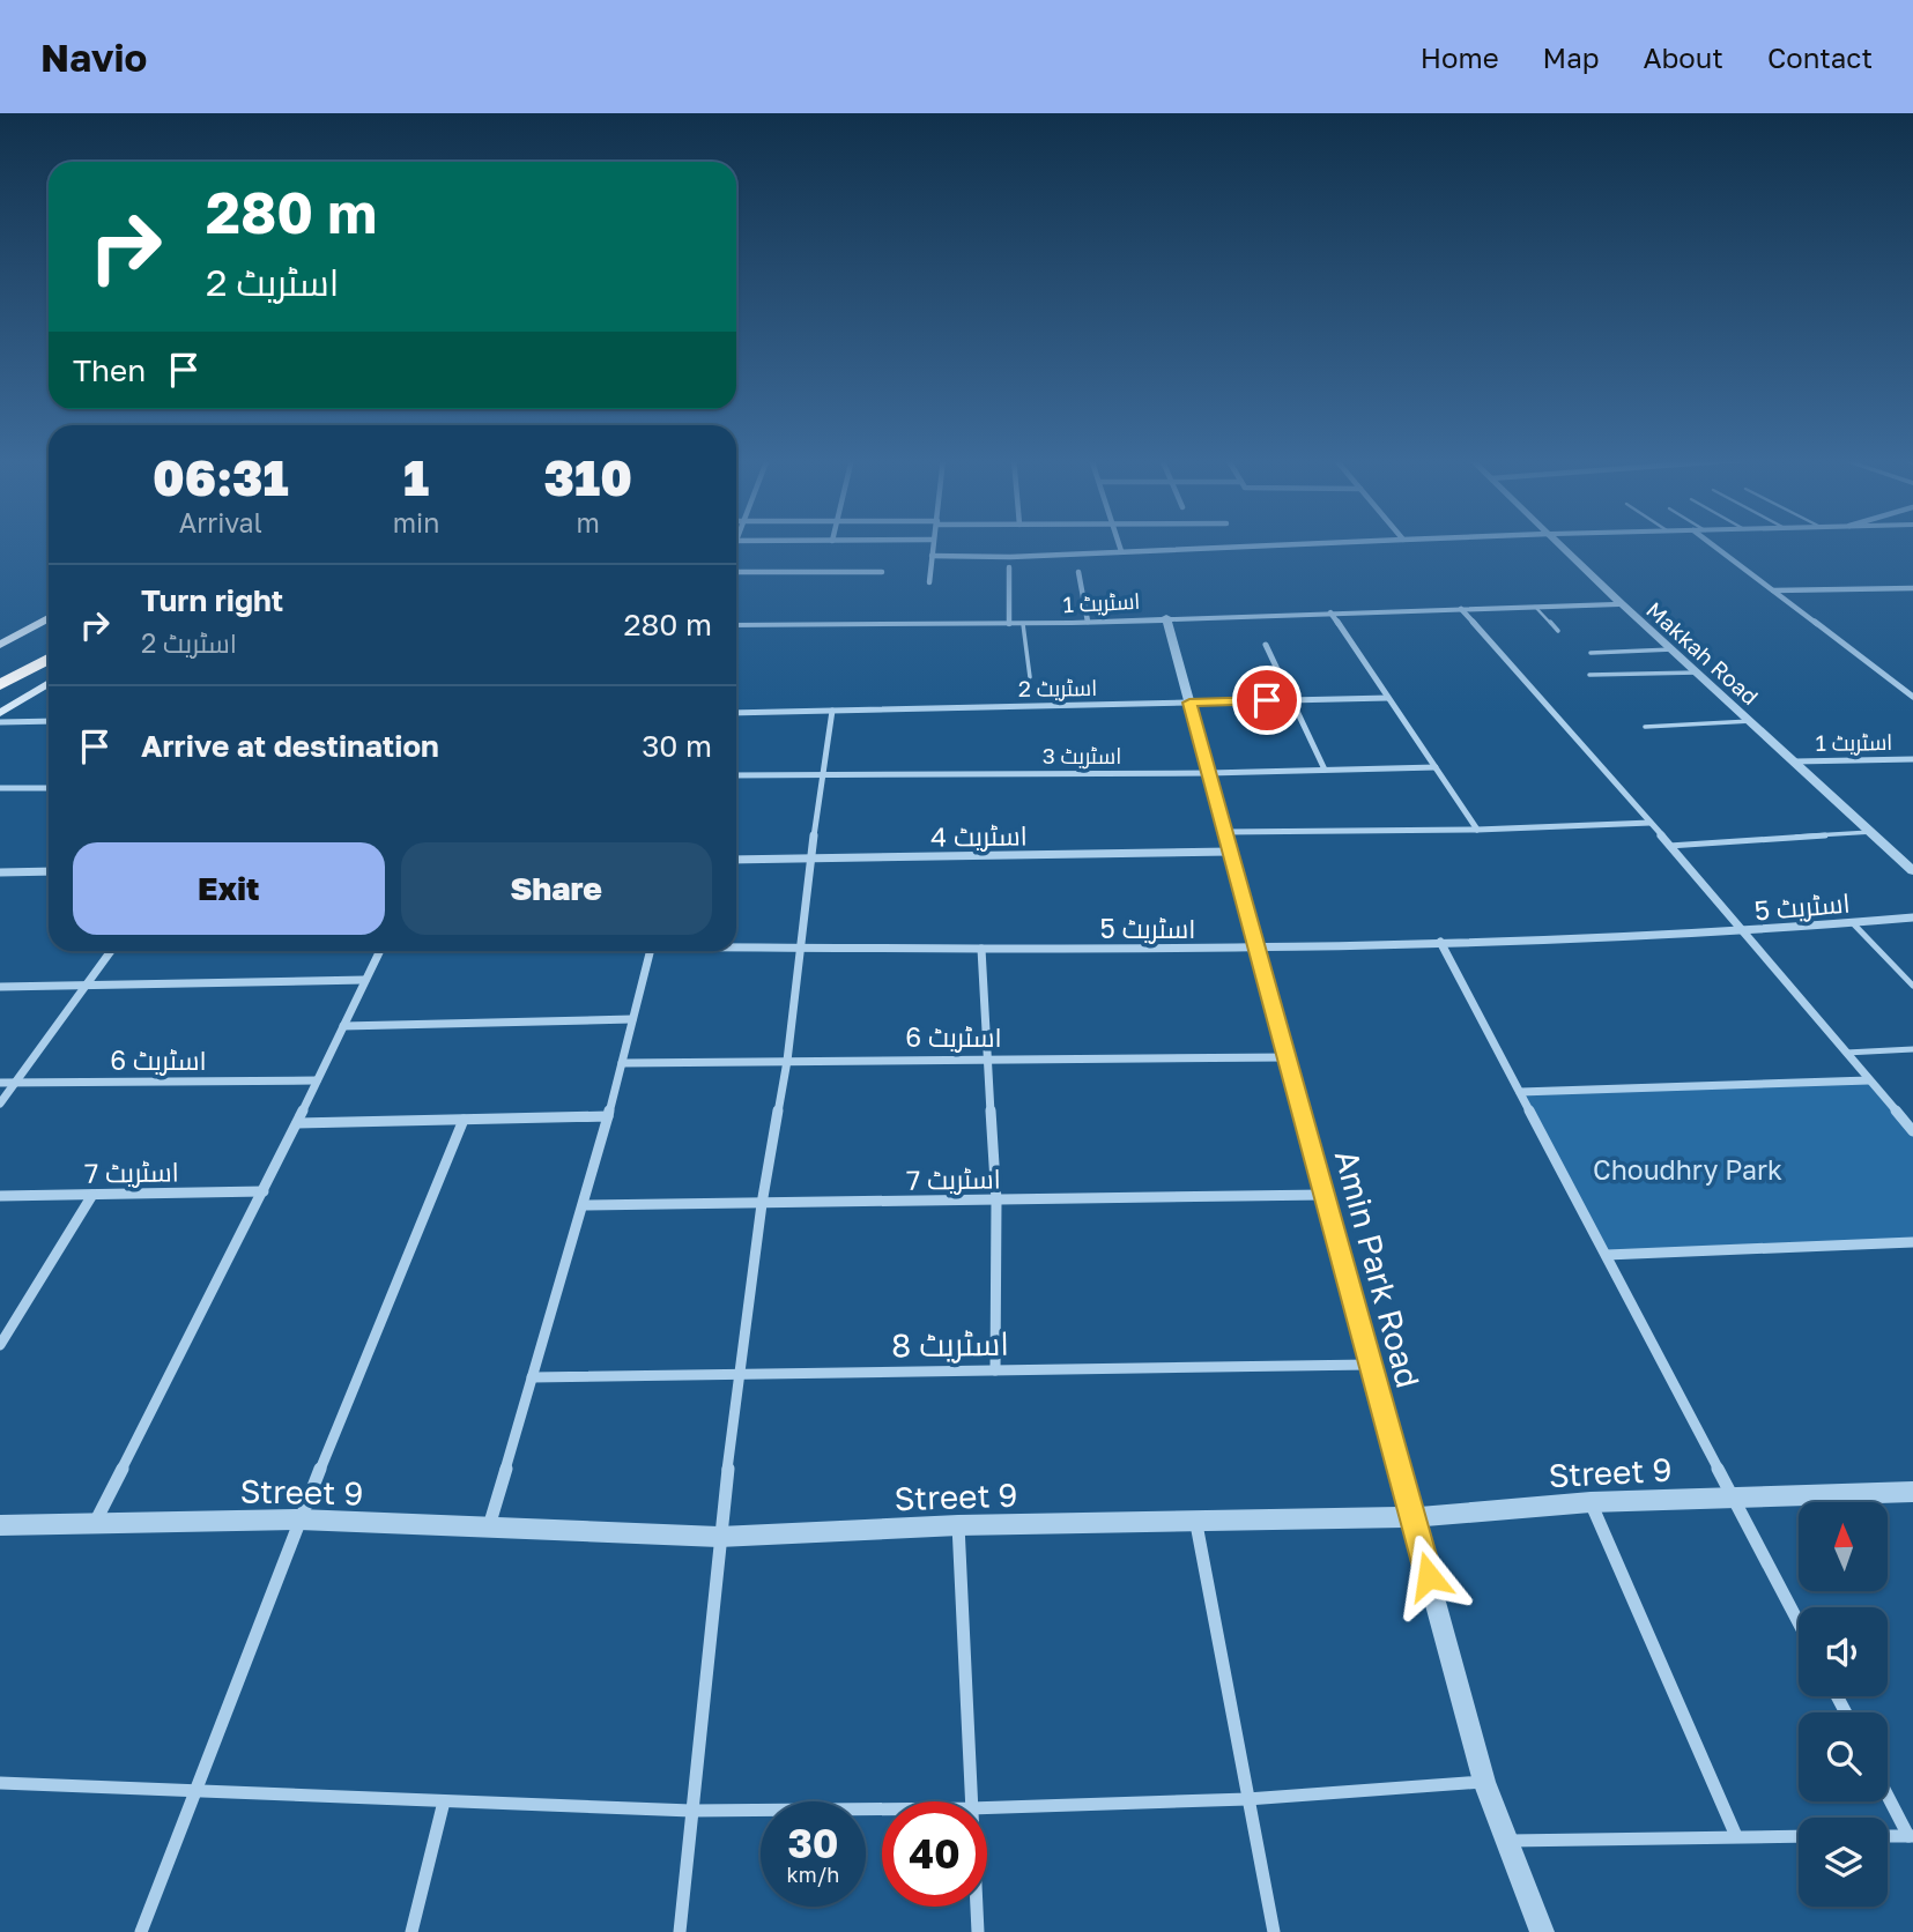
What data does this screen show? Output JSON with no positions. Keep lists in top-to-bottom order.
{
  "streets": {
    "street": [
      "اسٹریٹ 1",
      "Makkah Road",
      "اسٹریٹ 2",
      "اسٹریٹ 3",
      "اسٹریٹ 4",
      "اسٹریٹ 5",
      "اسٹریٹ 6",
      "اسٹریٹ 7",
      "Amin Park Road",
      "اسٹریٹ 8",
      "Street 9"
    ]
  },
  "crossings": [
    ["اسٹریٹ 1", "Makkah Road"],
    ["اسٹریٹ 1", "Amin Park Road"],
    ["اسٹریٹ 2", "Amin Park Road"],
    ["اسٹریٹ 3", "Amin Park Road"],
    ["اسٹریٹ 4", "Amin Park Road"],
    ["اسٹریٹ 5", "Amin Park Road"],
    ["اسٹریٹ 6", "Amin Park Road"],
    ["اسٹریٹ 7", "Amin Park Road"],
    ["Amin Park Road", "اسٹریٹ 8"],
    ["Amin Park Road", "Street 9"]
  ],
  "parks": ["Choudhry Park"],
  "north": "top",
  "page": {
    "header": "Navio",
    "nav": [
      "Home",
      "Map",
      "About",
      "Contact"
    ],
    "turn": ["280 m", "اسٹریٹ 2"],
    "then": "Then",
    "eta": [
      "06:31",
      "Arrival",
      "1",
      "min",
      "310",
      "m"
    ],
    "list": [
      {
        "name": "Turn right",
        "note": "اسٹریٹ 2",
        "value": "280 m"
      },
      {
        "name": "Arrive at destination",
        "value": "30 m"
      }
    ],
    "buttons": ["Exit", "Share"],
    "speed": "30 km/h",
    "limit": "40"
  }
}
